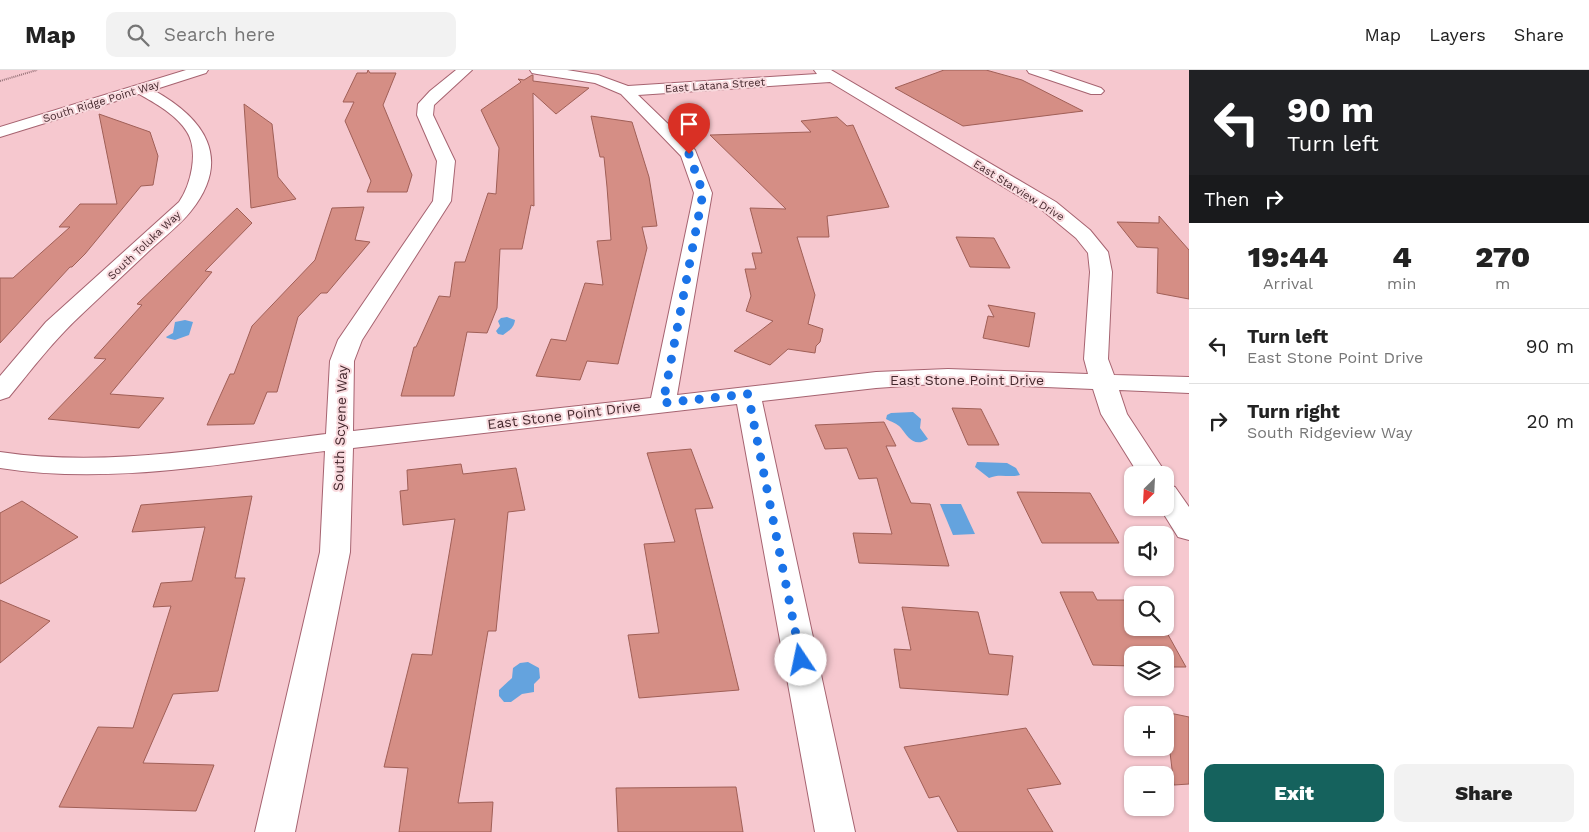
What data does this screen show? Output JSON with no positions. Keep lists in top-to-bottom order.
{
  "streets": {
    "street": [
      "East Latana Street",
      "South Ridge Point Way",
      "East Starview Drive",
      "South Toluka Way",
      "East Stone Point Drive",
      "South Scyene Way"
    ]
  },
  "crossings": [
    ["East Latana Street", "East Starview Drive"],
    ["South Ridge Point Way", "South Toluka Way"],
    ["East Starview Drive", "East Stone Point Drive"],
    ["East Stone Point Drive", "South Scyene Way"]
  ],
  "north": "bottom left",
  "page": {
    "header": "Map",
    "search": "Search here",
    "nav": ["Map", "Layers", "Share"],
    "turn": ["90 m", "Turn left"],
    "then": "Then",
    "eta": [
      "19:44",
      "Arrival",
      "4",
      "min",
      "270",
      "m"
    ],
    "list": [
      {
        "name": "Turn left",
        "note": "East Stone Point Drive",
        "value": "90 m"
      },
      {
        "name": "Turn right",
        "note": "South Ridgeview Way",
        "value": "20 m"
      }
    ],
    "map_buttons": ["+", "−"],
    "buttons": ["Exit", "Share"]
  }
}
